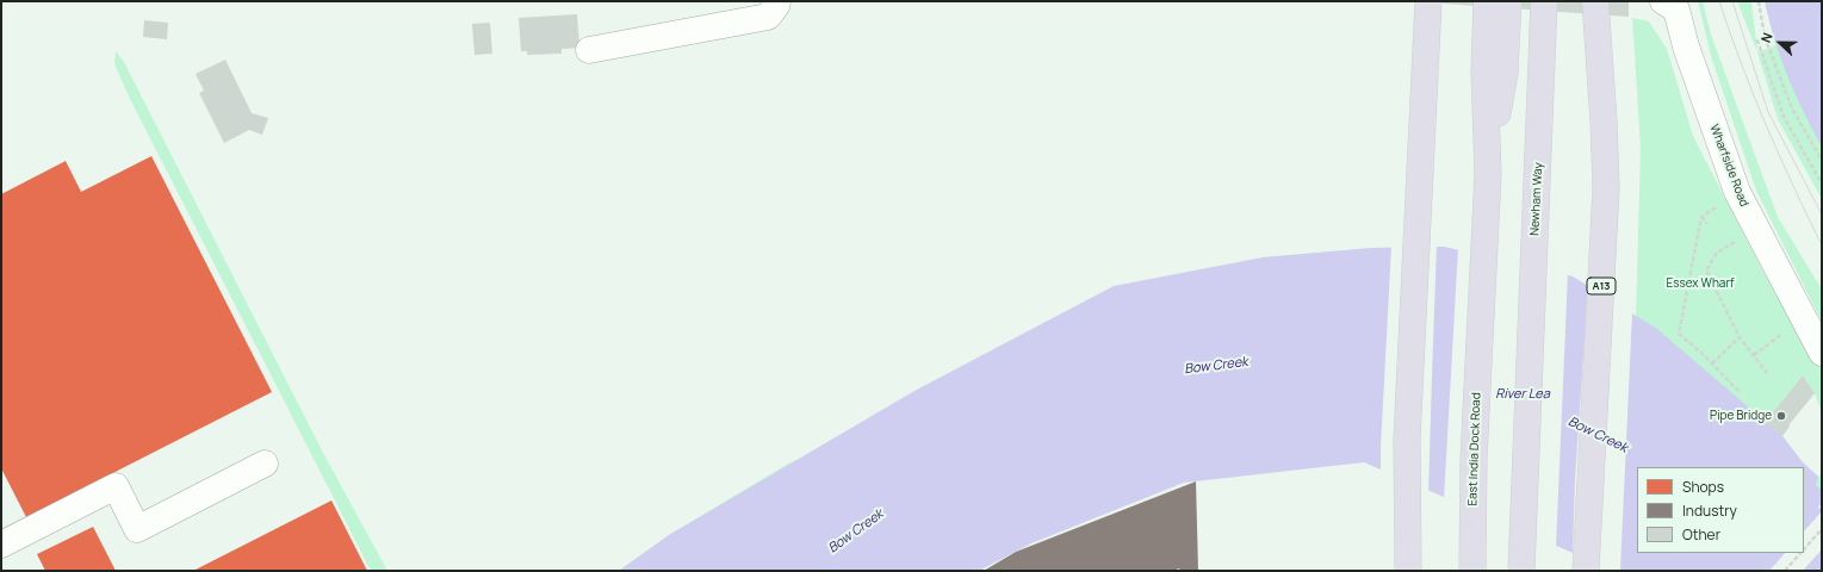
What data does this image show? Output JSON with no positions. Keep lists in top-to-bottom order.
{
  "streets": {
    "highway": ["Newham Way", "A13", "East India Dock Road"],
    "street": ["Wharfside Road"]
  },
  "water": ["Bow Creek", "River Lea"],
  "parks": ["Essex Wharf"],
  "places": ["Pipe Bridge"],
  "legend": ["Shops", "Industry", "Other"],
  "north": "left"
}
